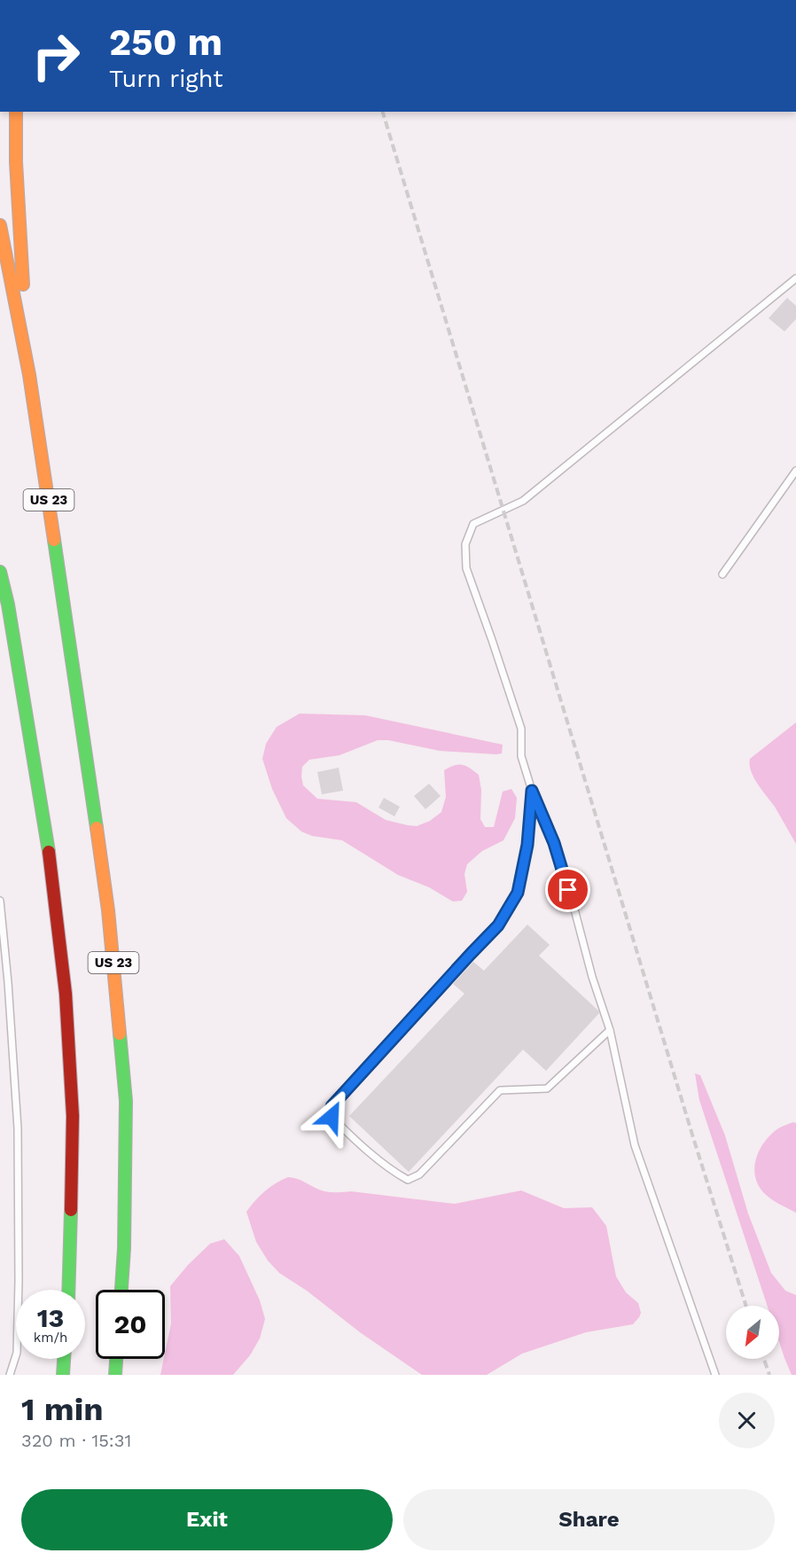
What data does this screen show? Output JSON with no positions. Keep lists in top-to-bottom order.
{
  "streets": {
    "highway": ["US 23"]
  },
  "north": "bottom left",
  "page": {
    "turn": ["250 m", "Turn right"],
    "speed": "13 km/h",
    "limit": "20",
    "heading": ["1 min", "320 m · 15:31"],
    "buttons": ["Exit", "Share"]
  }
}
